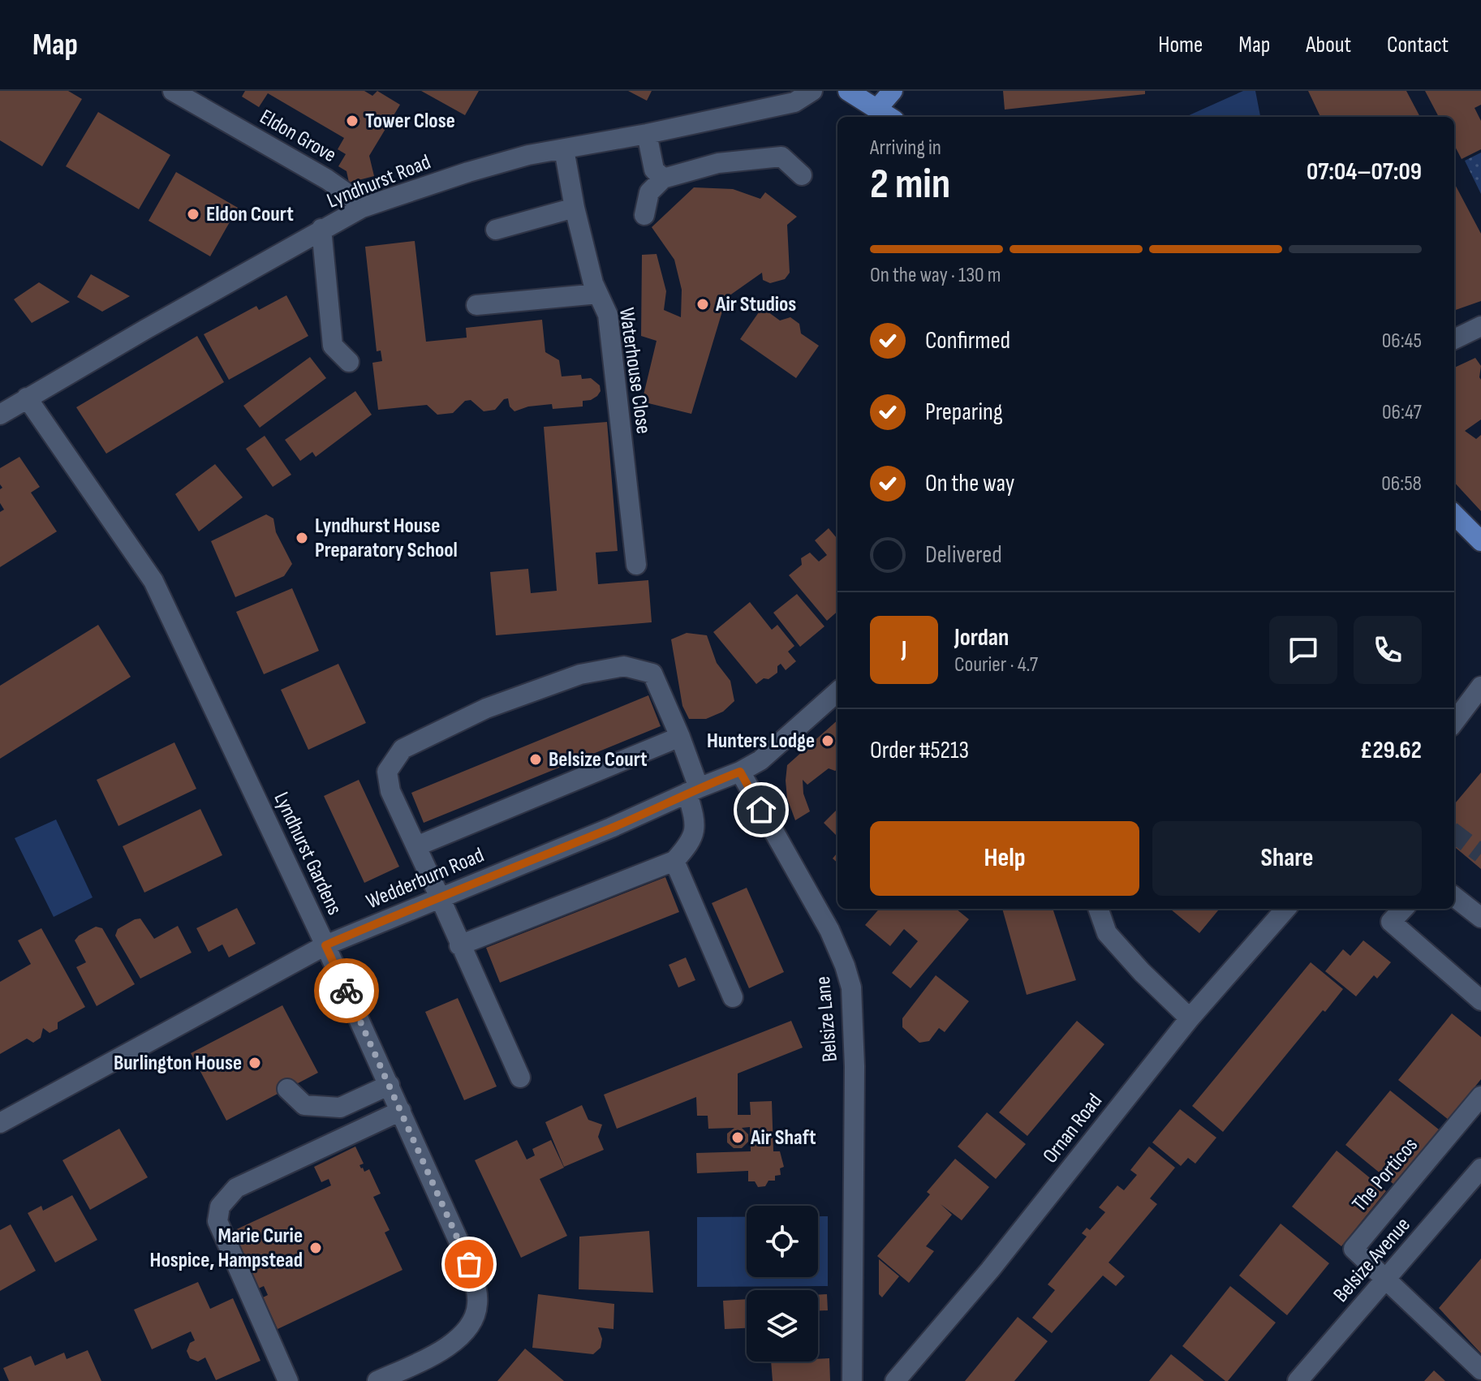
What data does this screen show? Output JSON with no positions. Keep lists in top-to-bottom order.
{
  "streets": {
    "street": [
      "Eldon Grove",
      "Lyndhurst Road",
      "Waterhouse Close",
      "Lyndhurst Gardens",
      "Wedderburn Road",
      "Belsize Lane",
      "Ornan Road",
      "The Porticos",
      "Belsize Avenue"
    ]
  },
  "crossings": [
    ["Eldon Grove", "Lyndhurst Road"],
    ["Lyndhurst Road", "Waterhouse Close"],
    ["Lyndhurst Road", "Lyndhurst Gardens"],
    ["Lyndhurst Gardens", "Wedderburn Road"],
    ["Wedderburn Road", "Belsize Lane"],
    ["The Porticos", "Belsize Avenue"]
  ],
  "places": [
    "Tower Close",
    "Eldon Court",
    "Air Studios",
    "Lyndhurst House Preparatory School",
    "Hunters Lodge",
    "Belsize Court",
    "Burlington House",
    "Air Shaft",
    "Marie Curie Hospice, Hampstead"
  ],
  "page": {
    "header": "Map",
    "nav": [
      "Home",
      "Map",
      "About",
      "Contact"
    ],
    "heading": ["2 min", "Arriving in", "07:04–07:09"],
    "panel": [
      "Jordan",
      "Courier · 4.7",
      "Order #5213",
      "£29.62"
    ],
    "bar": "On the way · 130 m",
    "list": [
      ["Confirmed", "06:45"],
      ["Preparing", "06:47"],
      ["On the way", "06:58"],
      "Delivered"
    ],
    "round": "J",
    "buttons": ["Help", "Share"]
  }
}
